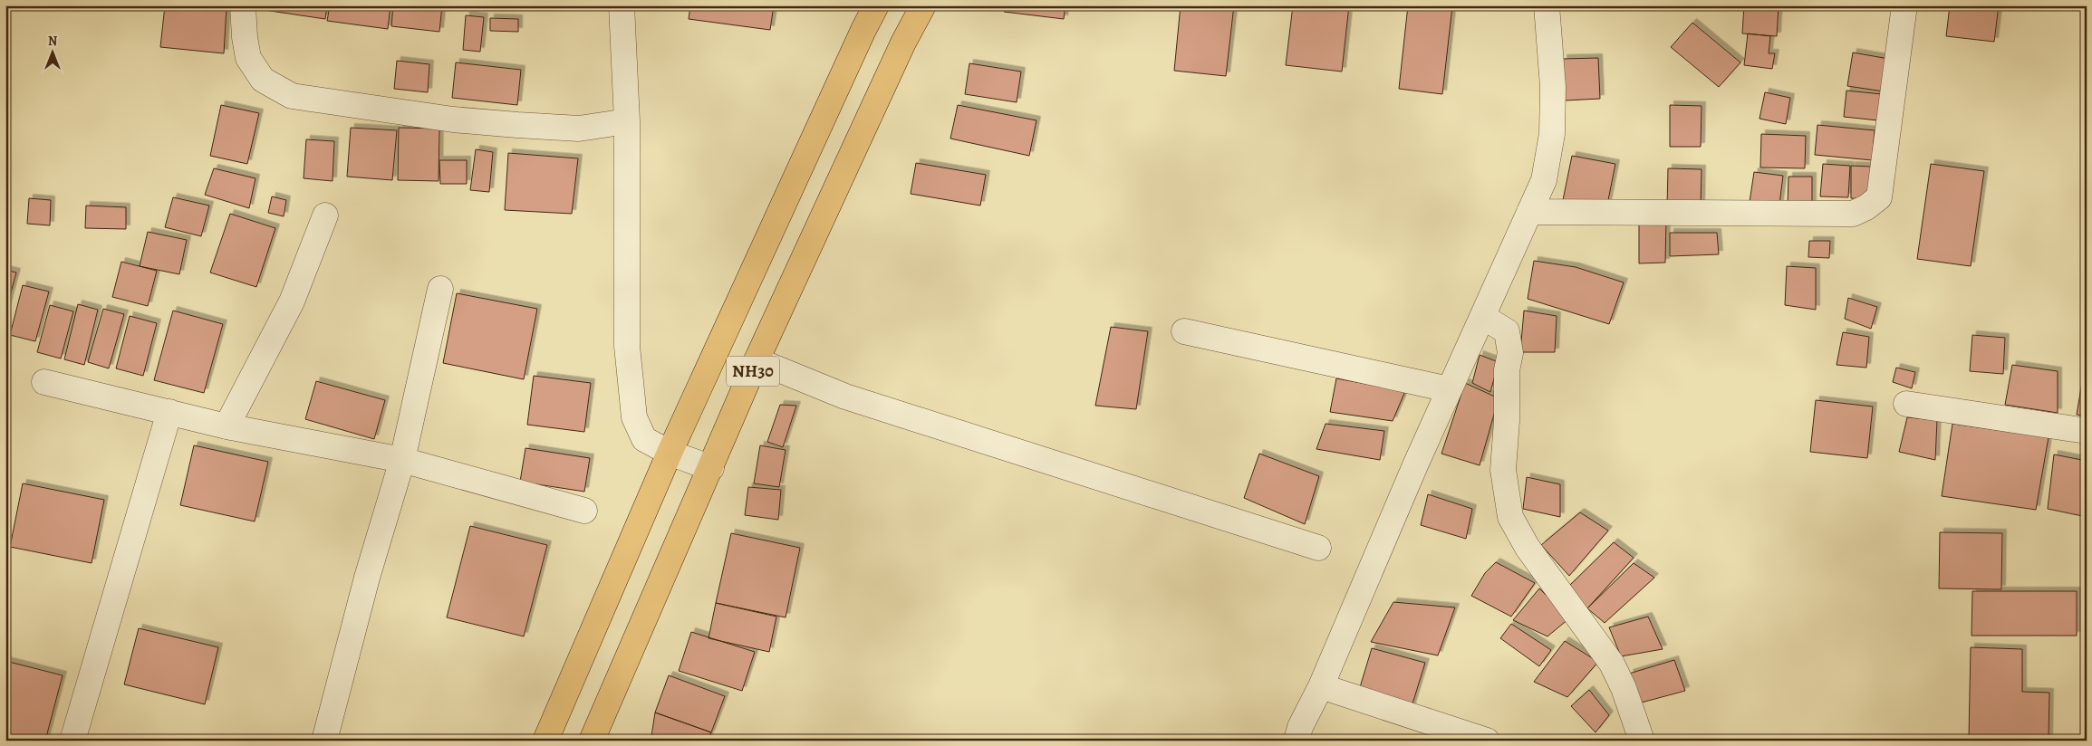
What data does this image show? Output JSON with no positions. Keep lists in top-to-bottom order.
{
  "streets": {
    "highway": ["NH30"]
  },
  "north": "top"
}
